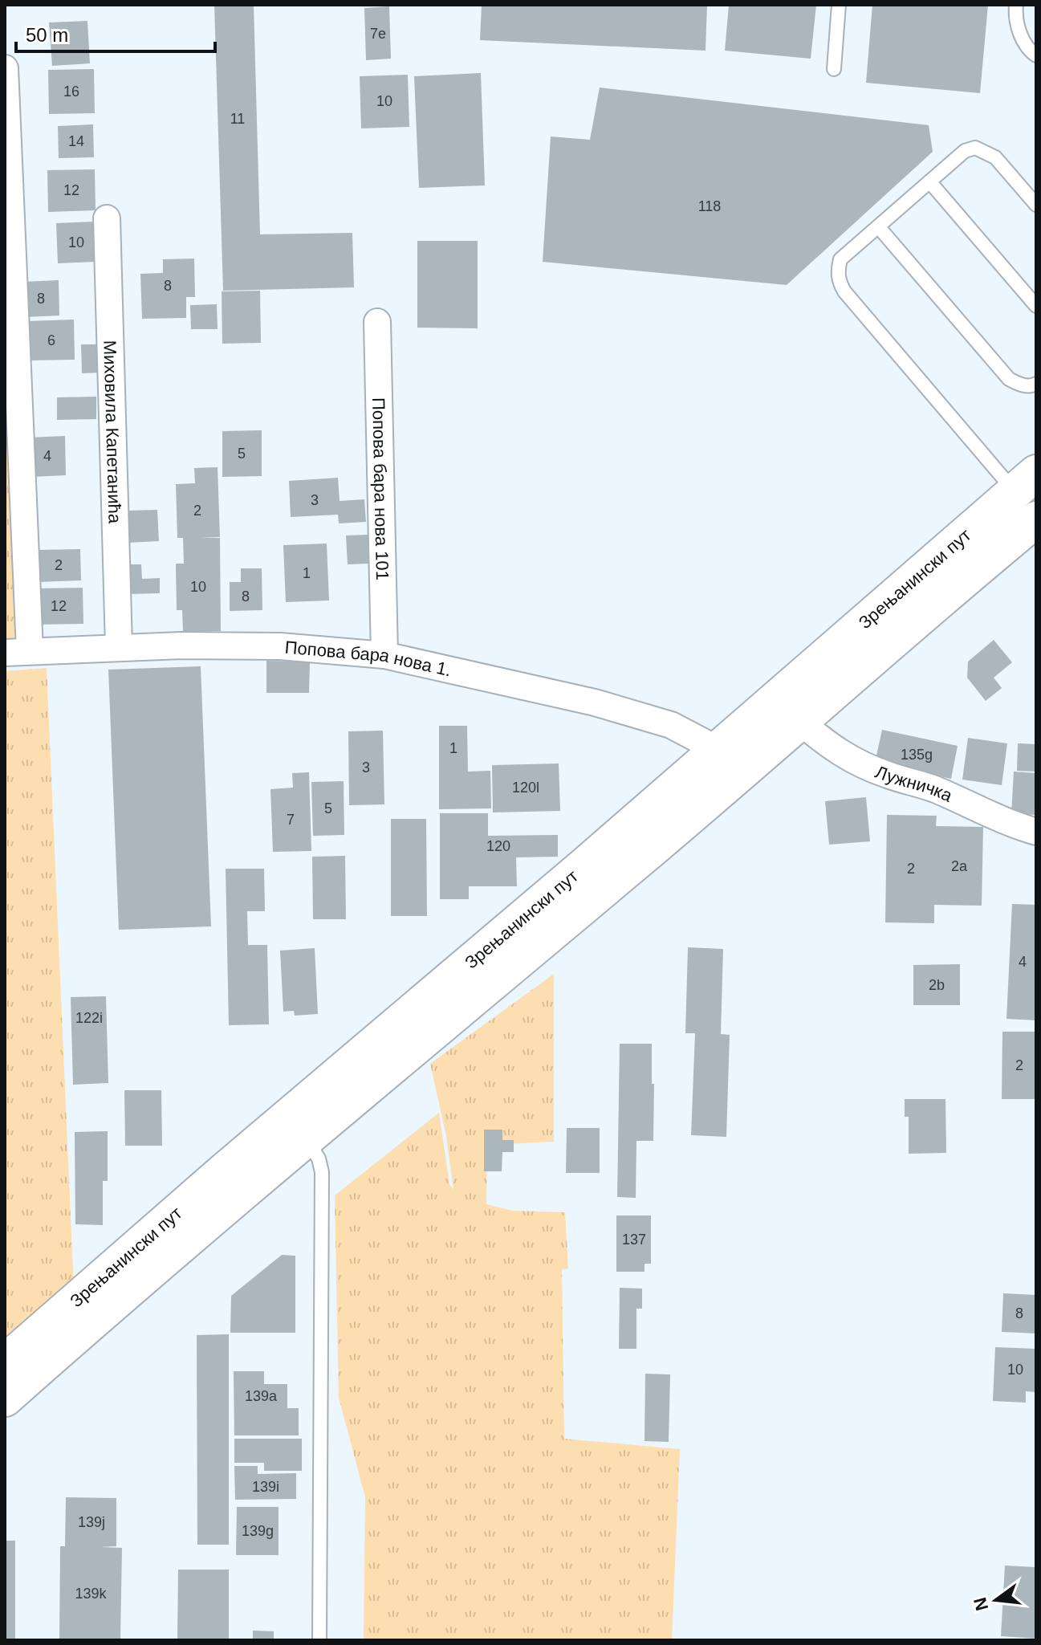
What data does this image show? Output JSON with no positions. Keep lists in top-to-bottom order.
{
  "streets": {
    "main road": ["Зрењанински пут"],
    "street": [
      "Миховила Капетанића",
      "Попова бара нова 101",
      "Попова бара нова 1.",
      "Лужничка"
    ]
  },
  "crossings": [
    ["Миховила Капетанића", "Попова бара нова 1."],
    ["Попова бара нова 101", "Попова бара нова 1."],
    ["Зрењанински пут", "Попова бара нова 1."],
    ["Зрењанински пут", "Лужничка"]
  ],
  "house_numbers": [
    "7e",
    "16",
    "10",
    "11",
    "14",
    "12",
    "118",
    "10",
    "8",
    "8",
    "6",
    "5",
    "4",
    "3",
    "2",
    "2",
    "1",
    "10",
    "8",
    "12",
    "1",
    "135g",
    "3",
    "120l",
    "5",
    "7",
    "120",
    "2a",
    "2",
    "4",
    "2b",
    "122i",
    "2",
    "137",
    "8",
    "10",
    "139a",
    "139i",
    "139j",
    "139g",
    "139k"
  ],
  "scale_bar": "50 m",
  "north": "left"
}
